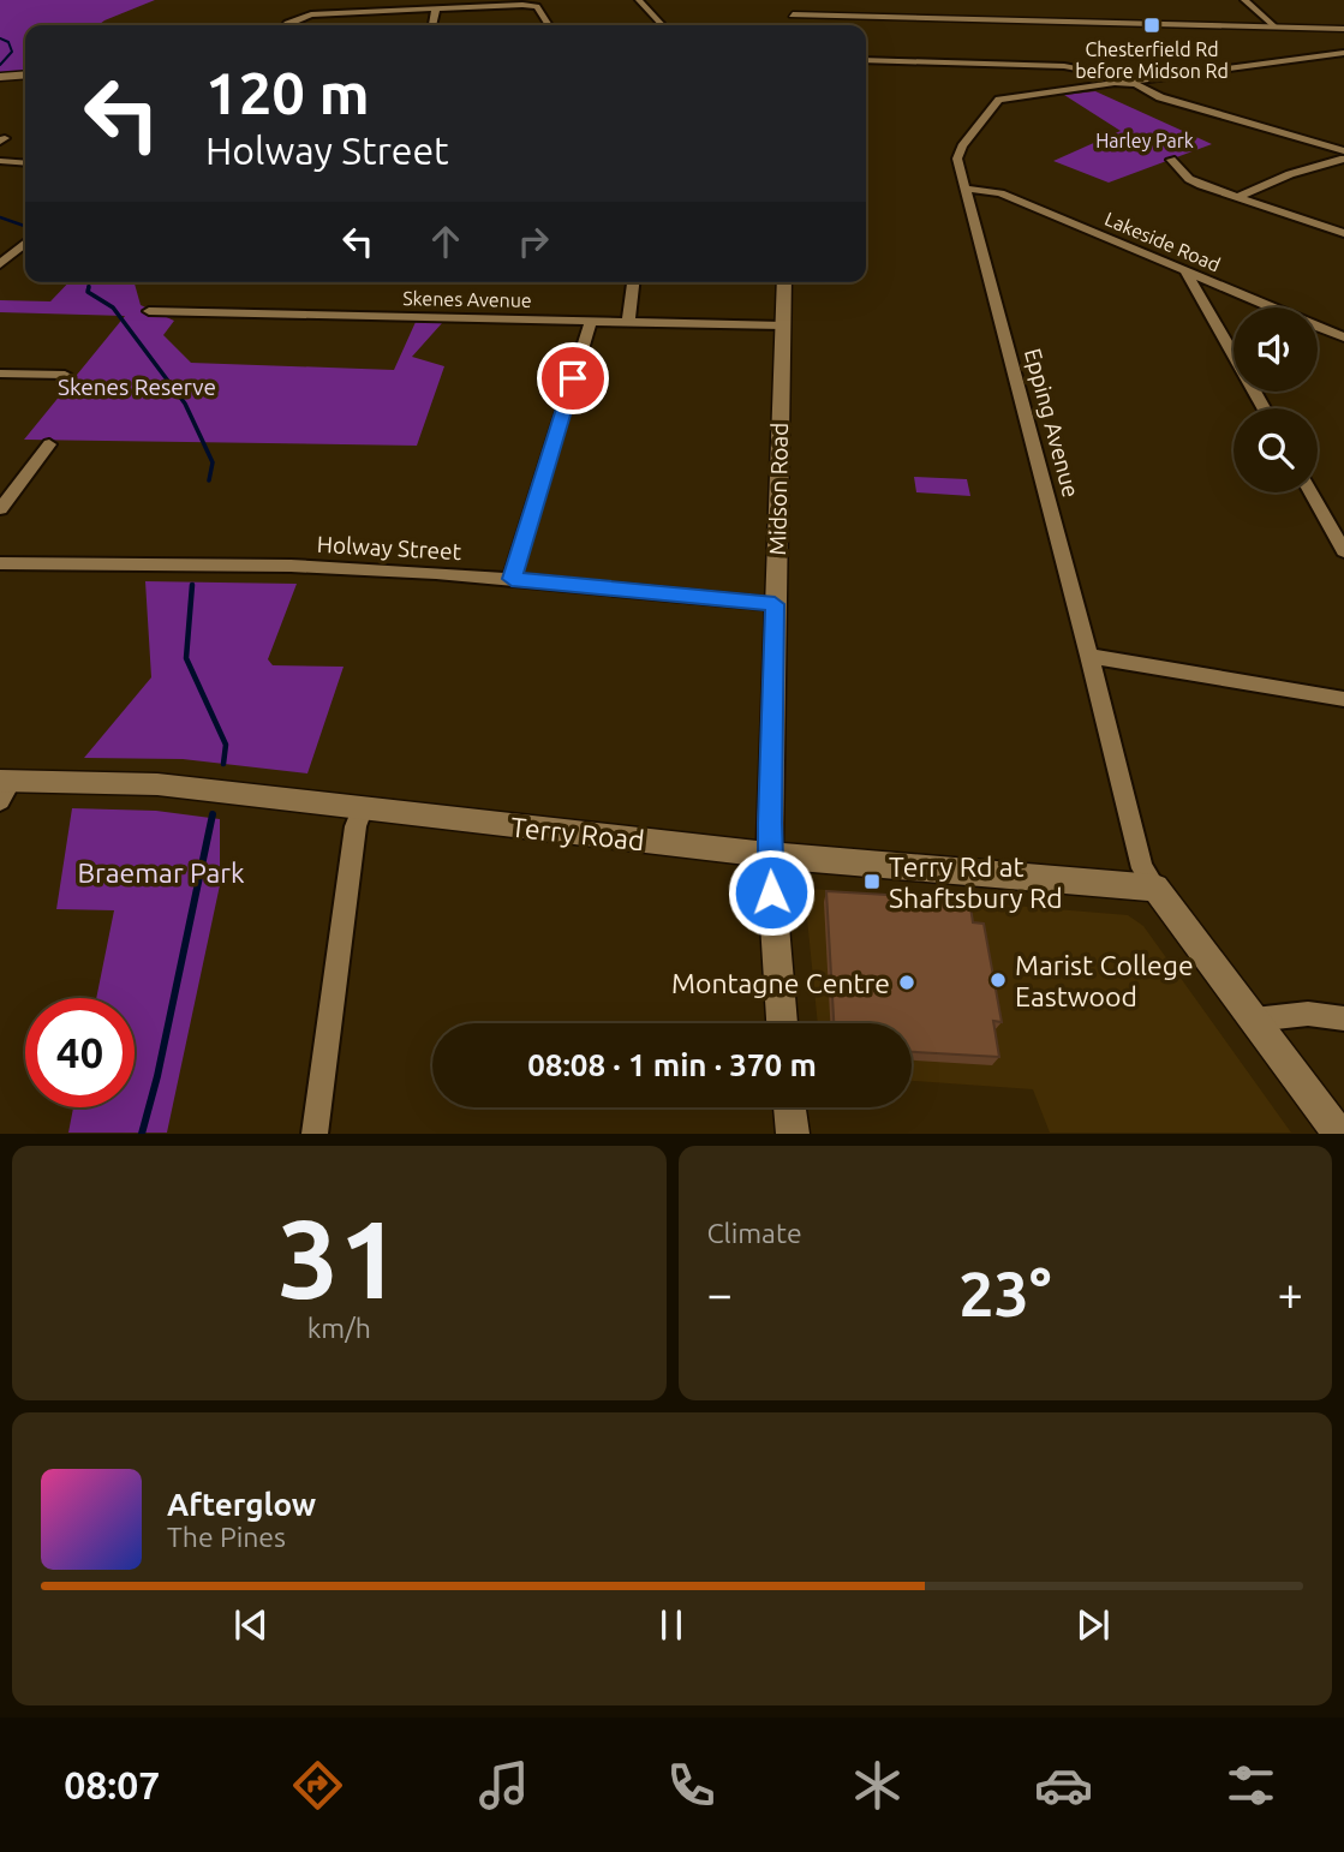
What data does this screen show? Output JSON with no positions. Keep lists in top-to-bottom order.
{
  "streets": {
    "street": [
      "Lakeside Road",
      "Skenes Avenue",
      "Epping Avenue",
      "Midson Road",
      "Holway Street",
      "Terry Road"
    ]
  },
  "crossings": [
    ["Lakeside Road", "Epping Avenue"],
    ["Skenes Avenue", "Midson Road"],
    ["Epping Avenue", "Terry Road"],
    ["Midson Road", "Holway Street"],
    ["Midson Road", "Terry Road"]
  ],
  "parks": ["Harley Park", "Skenes Reserve", "Braemar Park"],
  "places": {
    "transit": ["Chesterfield Rd before Midson Rd", "Terry Rd at Shaftsbury Rd"],
    "other": ["Marist College Eastwood", "Montagne Centre"]
  },
  "page": {
    "turn": ["120 m", "Holway Street"],
    "limit": "40",
    "trip": "08:08 · 1 min · 370 m",
    "tile": [
      ["31", "km/h"],
      "Climate"
    ],
    "heat": ["−", "23°", "+"],
    "song": ["Afterglow", "The Pines"],
    "tabs": "08:07"
  }
}
